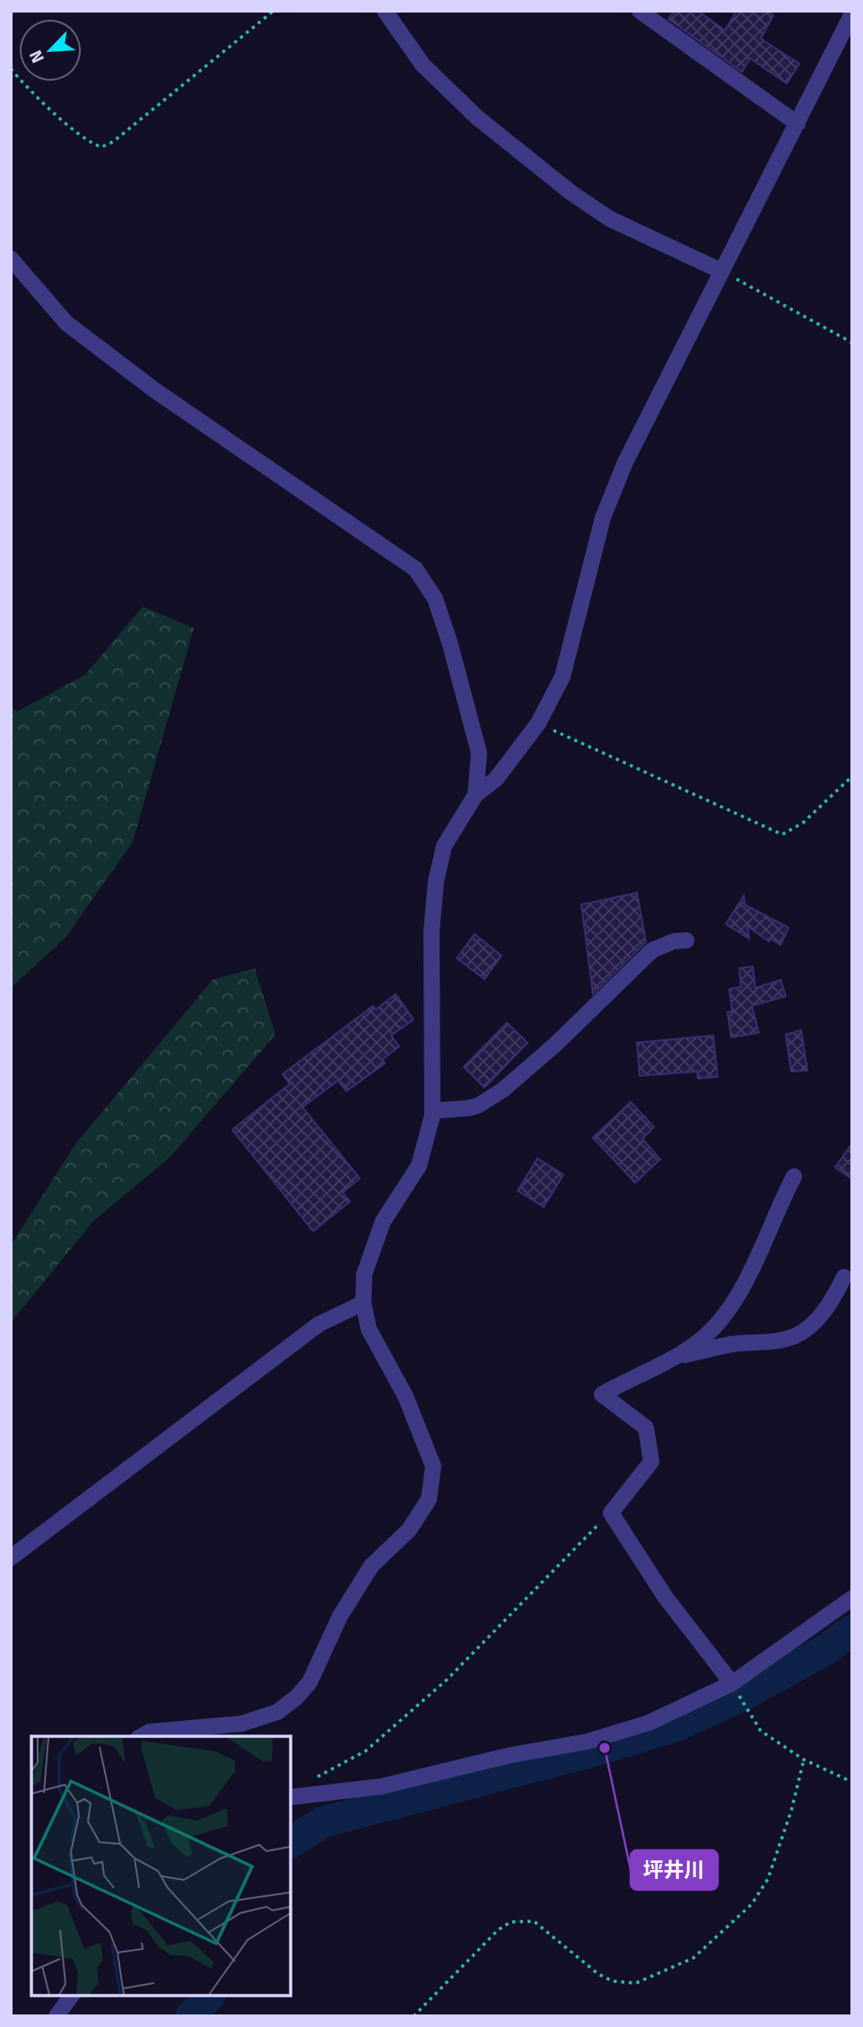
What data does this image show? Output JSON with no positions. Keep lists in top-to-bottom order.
{
  "places": ["坪井川"],
  "north": "bottom left"
}
